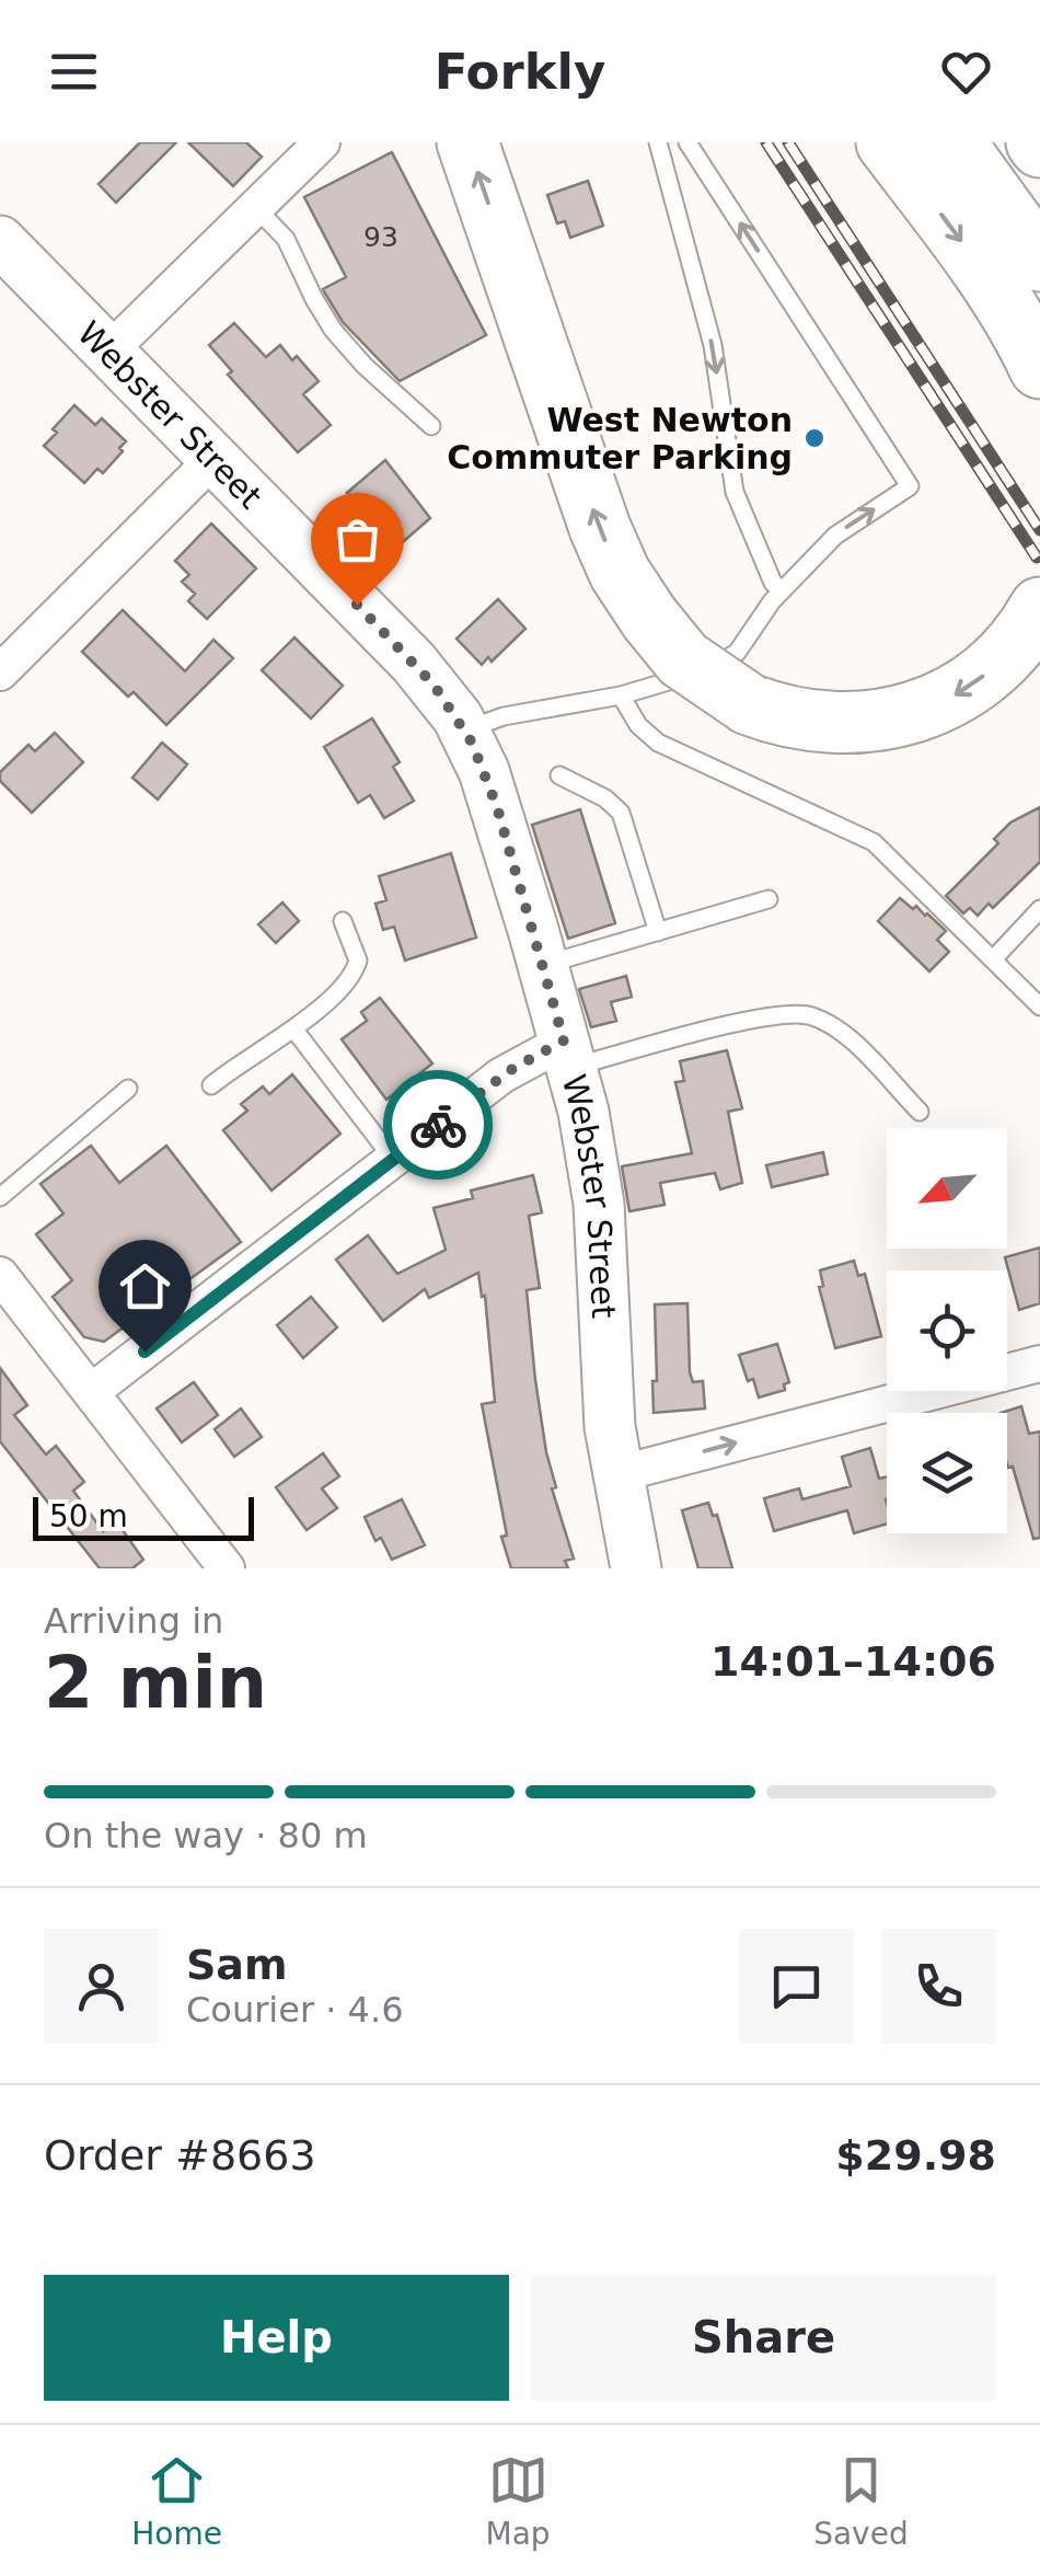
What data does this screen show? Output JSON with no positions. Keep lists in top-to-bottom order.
{
  "streets": {
    "street": ["Webster Street"]
  },
  "places": ["West Newton Commuter Parking"],
  "house_numbers": ["93"],
  "scale_bar": "50 m",
  "north": "bottom left",
  "page": {
    "header": "Forkly",
    "scale": "50 m",
    "heading": ["2 min", "Arriving in", "14:01–14:06"],
    "panel": [
      "Sam",
      "Courier · 4.6",
      "Order #8663",
      "$29.98"
    ],
    "bar": "On the way · 80 m",
    "buttons": ["Help", "Share"],
    "tabs": ["Home", "Map", "Saved"]
  }
}
